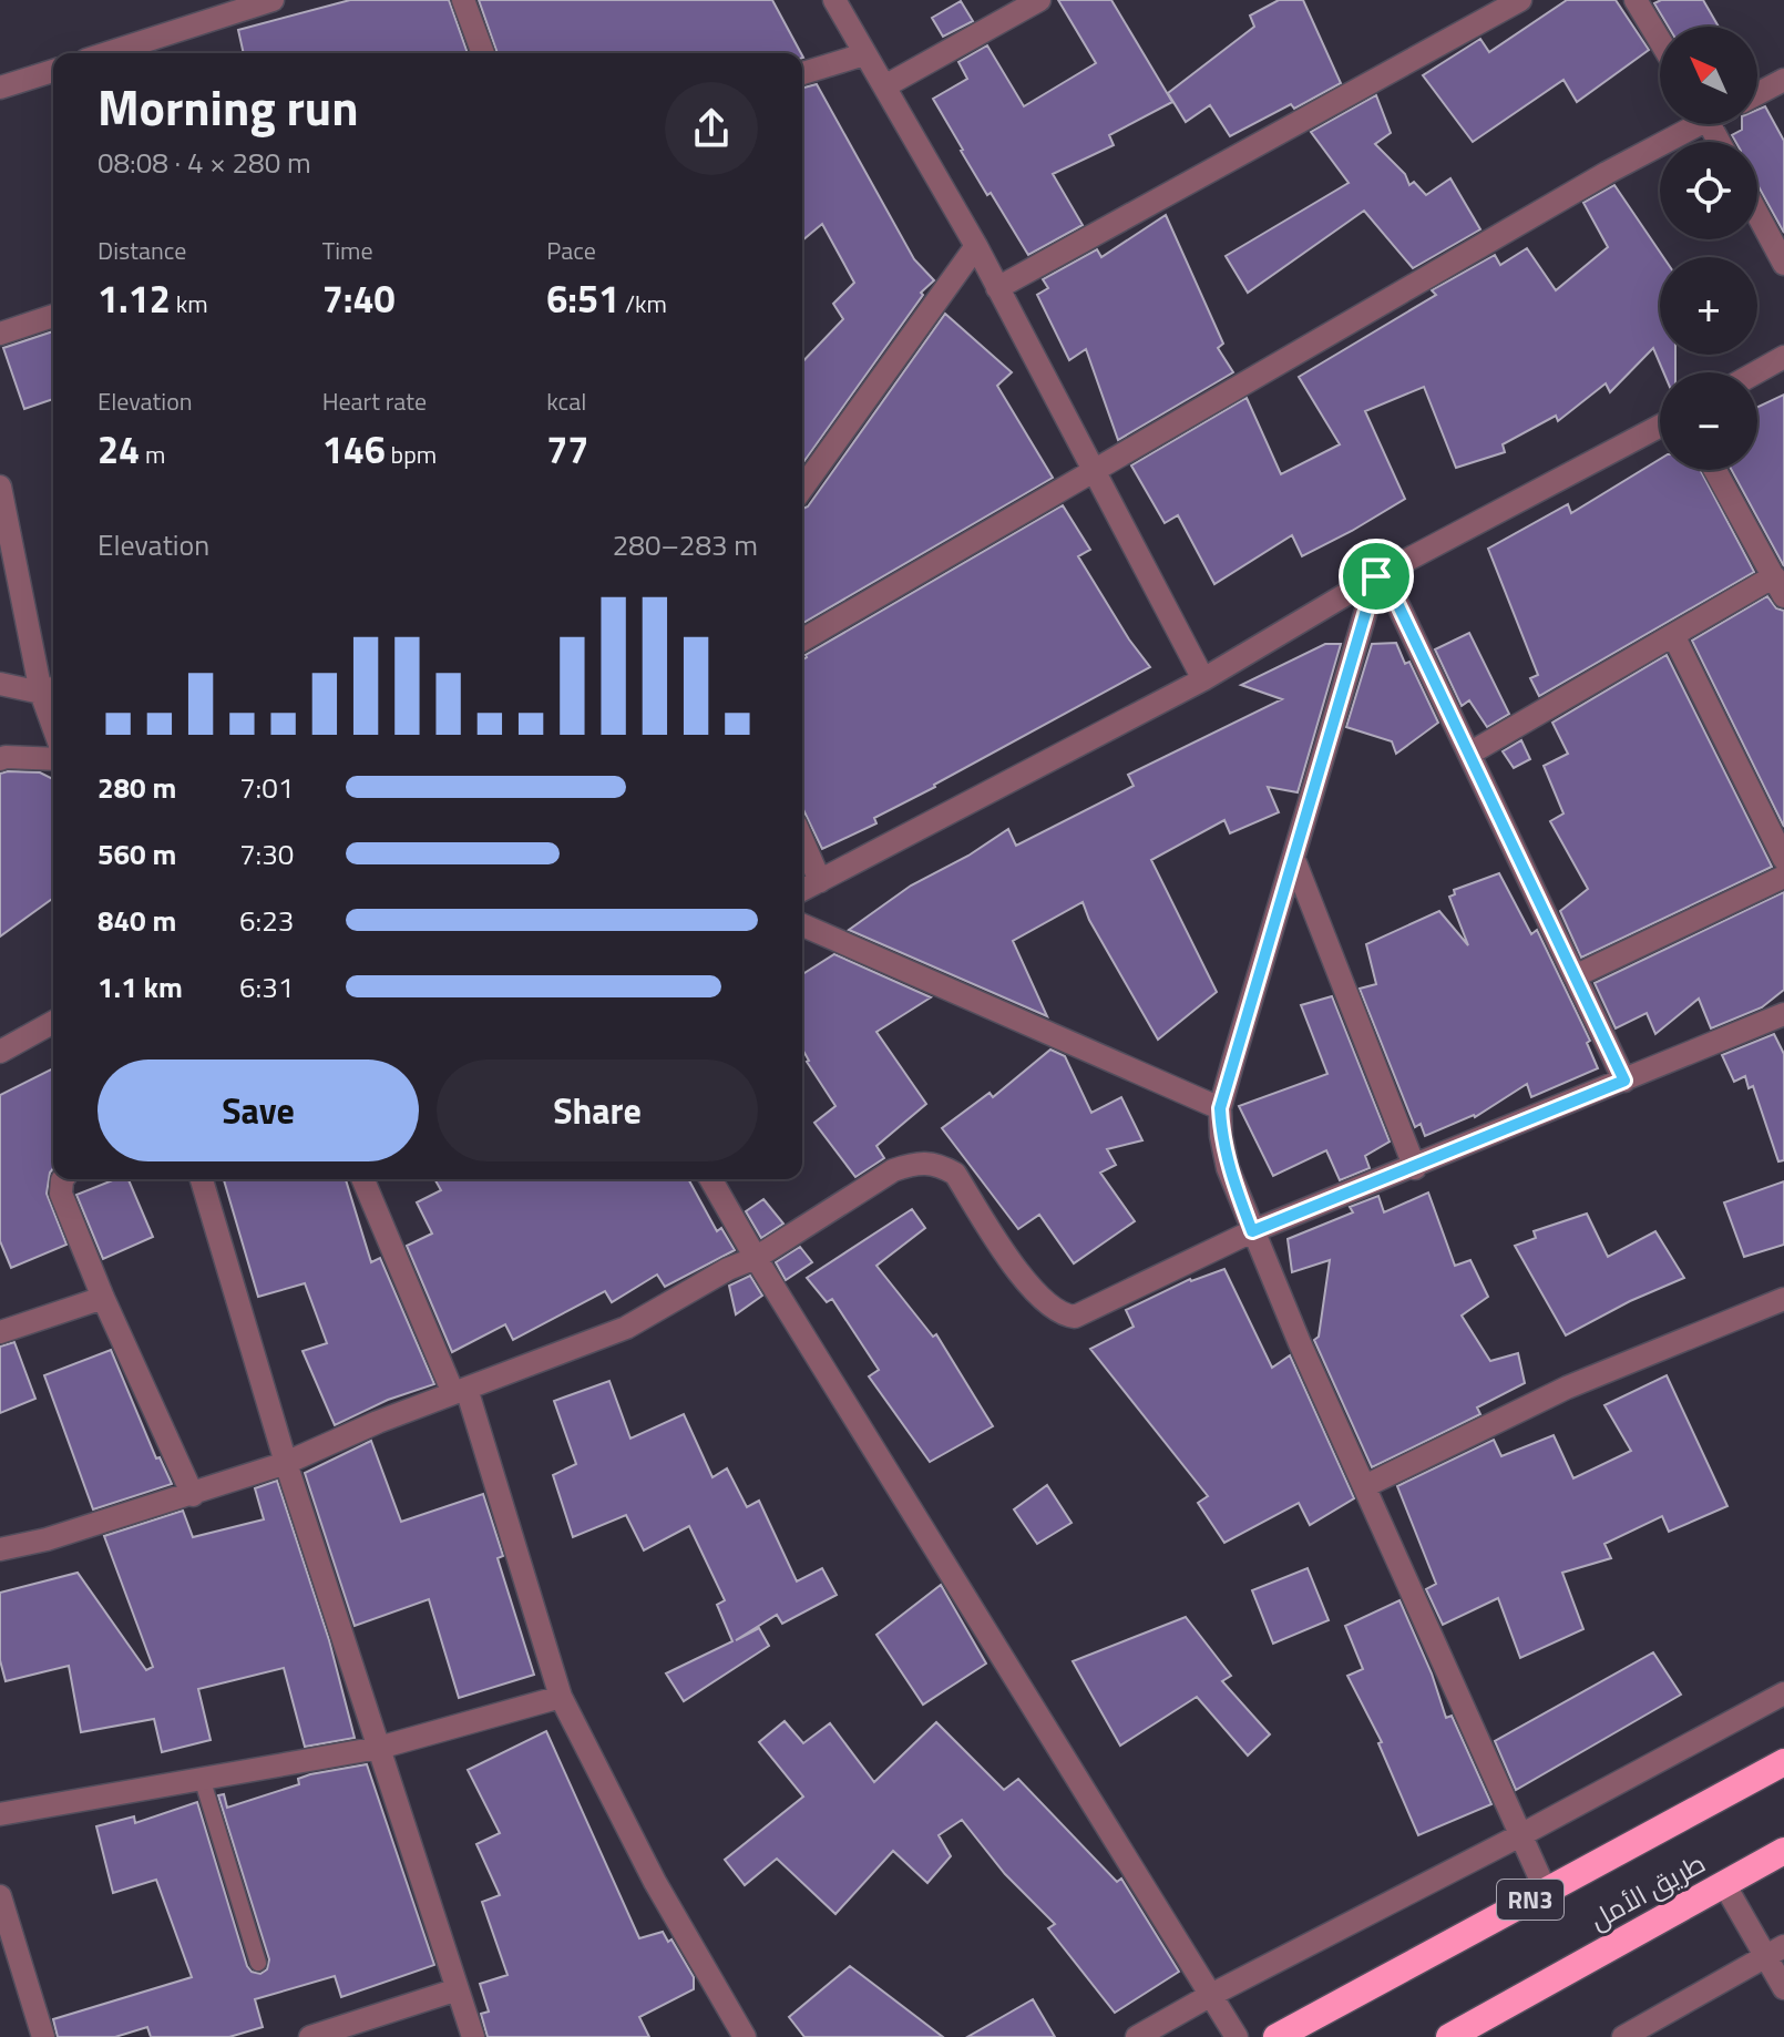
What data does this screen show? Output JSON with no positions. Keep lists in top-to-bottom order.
{
  "streets": {
    "highway": ["طريق الأمل", "RN3"]
  },
  "north": "top left",
  "page": {
    "map_buttons": ["+", "−"],
    "heading": ["Morning run", "08:08 · 4 × 280 m"],
    "stats": [
      ["Distance", "1.12 km"],
      ["Time", "7:40"],
      ["Pace", "6:51 /km"],
      ["Elevation", "24 m"],
      ["Heart rate", "146 bpm"],
      ["kcal", "77"]
    ],
    "chart": ["Elevation", "280–283 m"],
    "list": [
      {
        "name": "280 m",
        "note": "7:01"
      },
      {
        "name": "560 m",
        "note": "7:30"
      },
      {
        "name": "840 m",
        "note": "6:23"
      },
      {
        "name": "1.1 km",
        "note": "6:31"
      }
    ],
    "buttons": ["Save", "Share"]
  }
}
